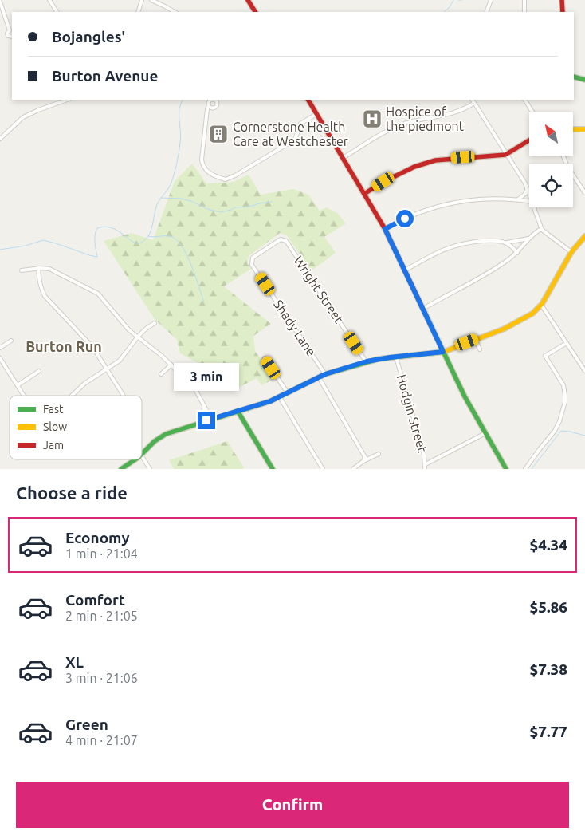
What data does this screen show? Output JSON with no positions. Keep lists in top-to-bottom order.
{
  "streets": {
    "street": ["Wright Street", "Shady Lane", "Hodgin Street"]
  },
  "crossings": [
    ["Wright Street", "Shady Lane"]
  ],
  "districts": ["Burton Run"],
  "places": {
    "hospital": ["Hospice of the piedmont"],
    "building": ["Cornerstone Health Care at Westchester"]
  },
  "legend": ["Fast", "Slow", "Jam"],
  "north": "top left",
  "page": {
    "banner": ["Bojangles'", "Burton Avenue"],
    "bubble": "3 min",
    "heading": "Choose a ride",
    "list": [
      {
        "name": "Economy",
        "note": "1 min · 21:04",
        "value": "$4.34"
      },
      {
        "name": "Comfort",
        "note": "2 min · 21:05",
        "value": "$5.86"
      },
      {
        "name": "XL",
        "note": "3 min · 21:06",
        "value": "$7.38"
      },
      {
        "name": "Green",
        "note": "4 min · 21:07",
        "value": "$7.77"
      }
    ],
    "buttons": "Confirm"
  }
}
